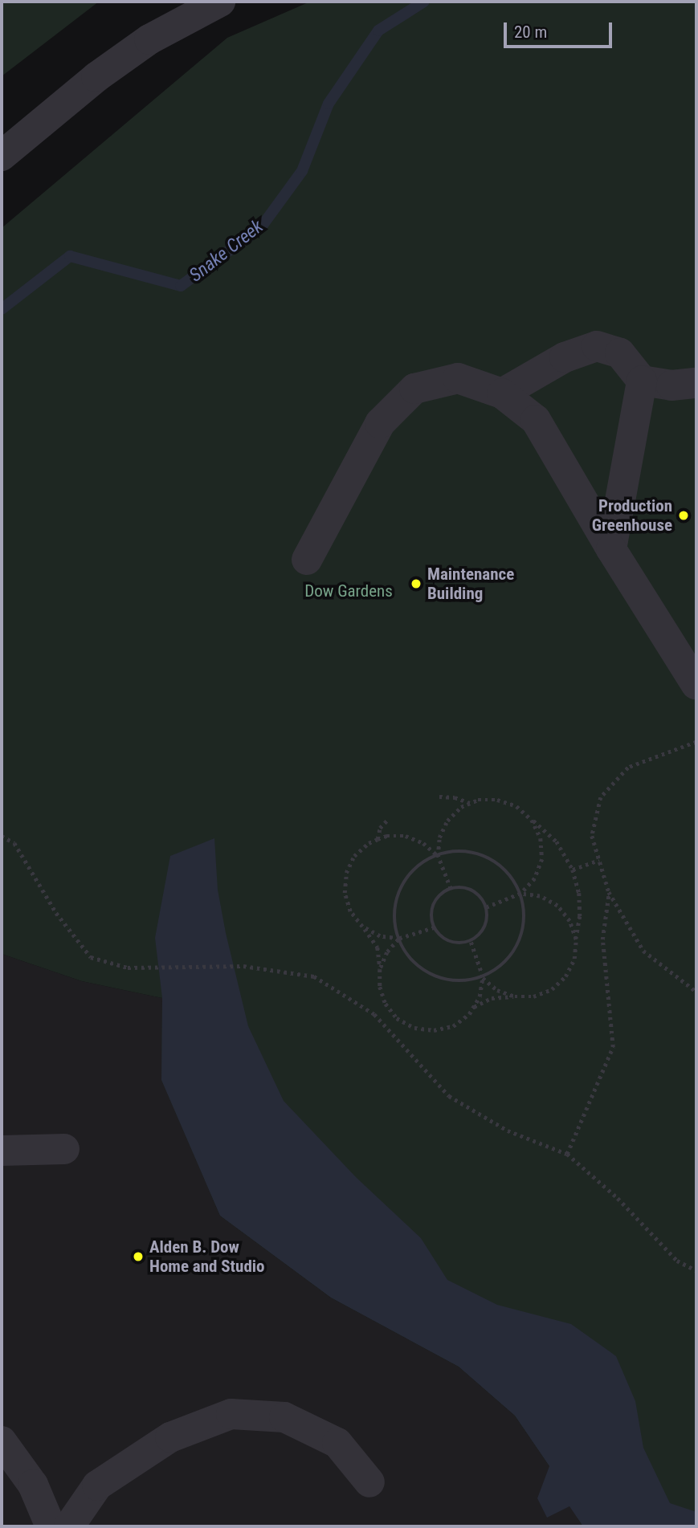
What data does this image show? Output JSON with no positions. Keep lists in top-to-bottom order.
{
  "water": ["Snake Creek"],
  "parks": ["Dow Gardens"],
  "places": ["Production Greenhouse", "Maintenance Building", "Alden B. Dow Home and Studio"],
  "scale_bar": "20 m"
}
